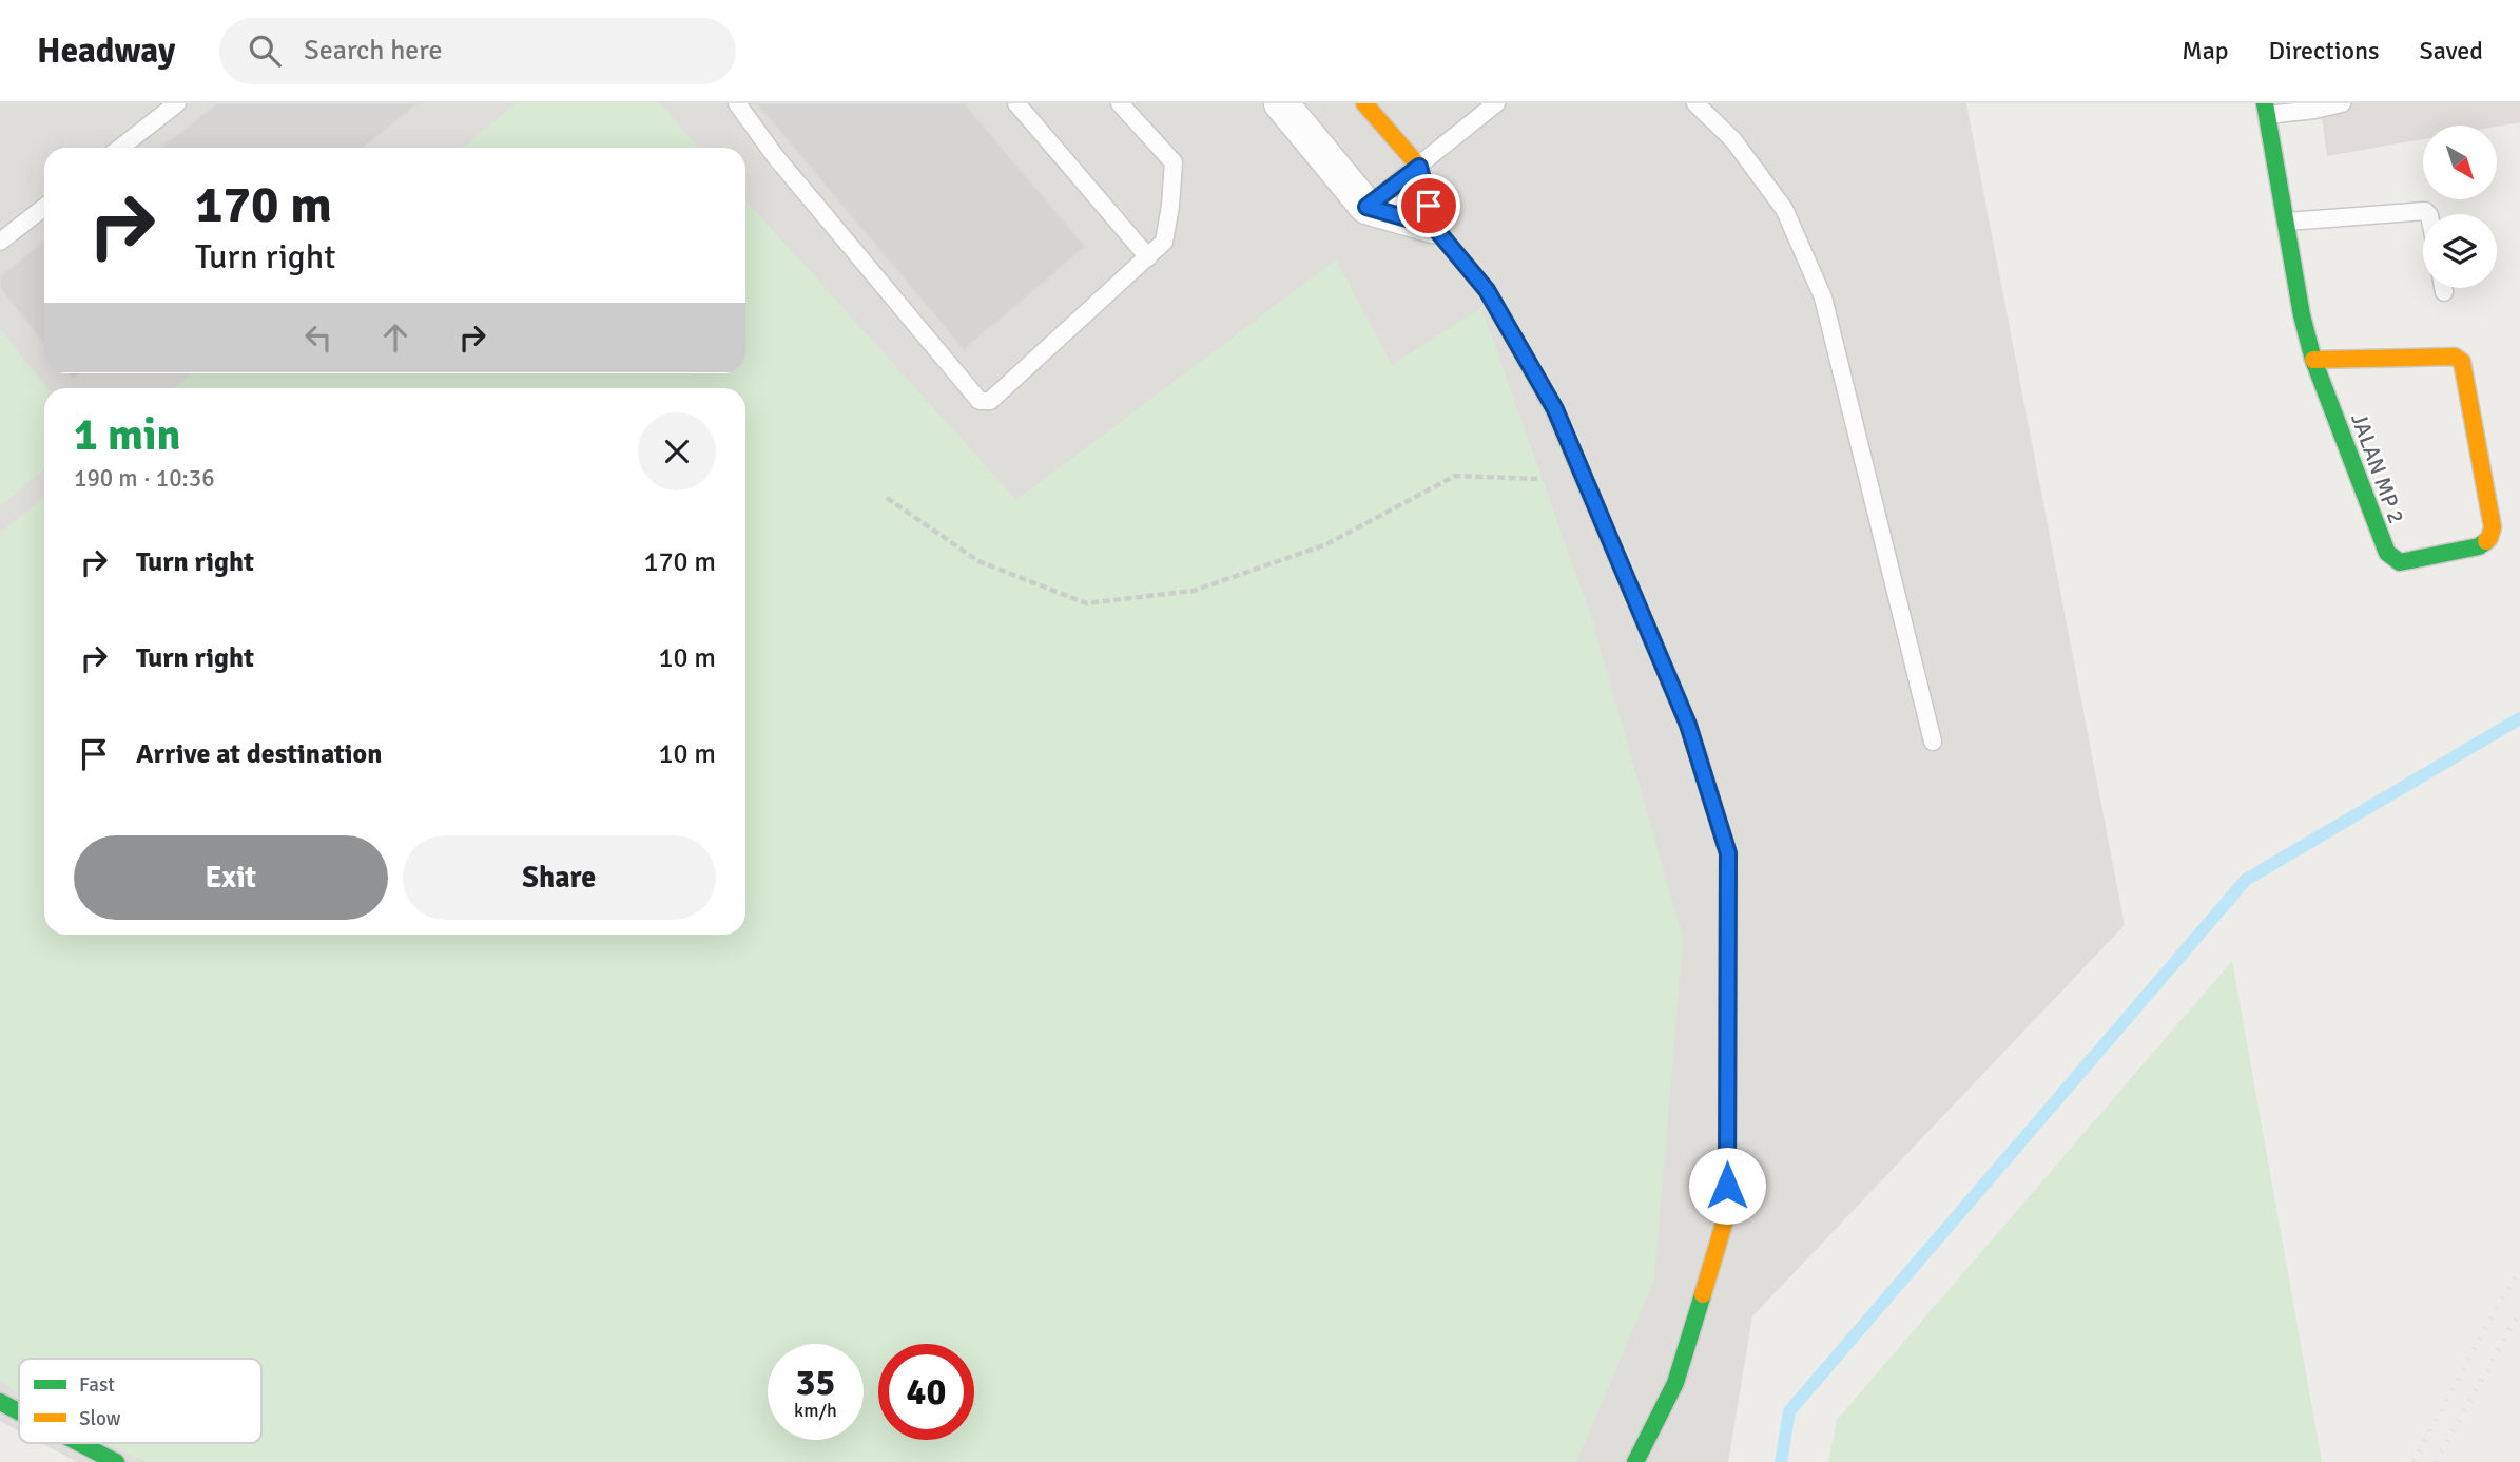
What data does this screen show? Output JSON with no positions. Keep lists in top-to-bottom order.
{
  "streets": {
    "street": ["JALAN MP 2"]
  },
  "legend": ["Fast", "Slow"],
  "north": "bottom right",
  "page": {
    "header": "Headway",
    "search": "Search here",
    "nav": ["Map", "Directions", "Saved"],
    "turn": ["170 m", "Turn right"],
    "heading": ["1 min", "190 m · 10:36"],
    "list": [
      {
        "name": "Turn right",
        "value": "170 m"
      },
      {
        "name": "Turn right",
        "value": "10 m"
      },
      {
        "name": "Arrive at destination",
        "value": "10 m"
      }
    ],
    "buttons": ["Exit", "Share"],
    "speed": "35 km/h",
    "limit": "40"
  }
}
